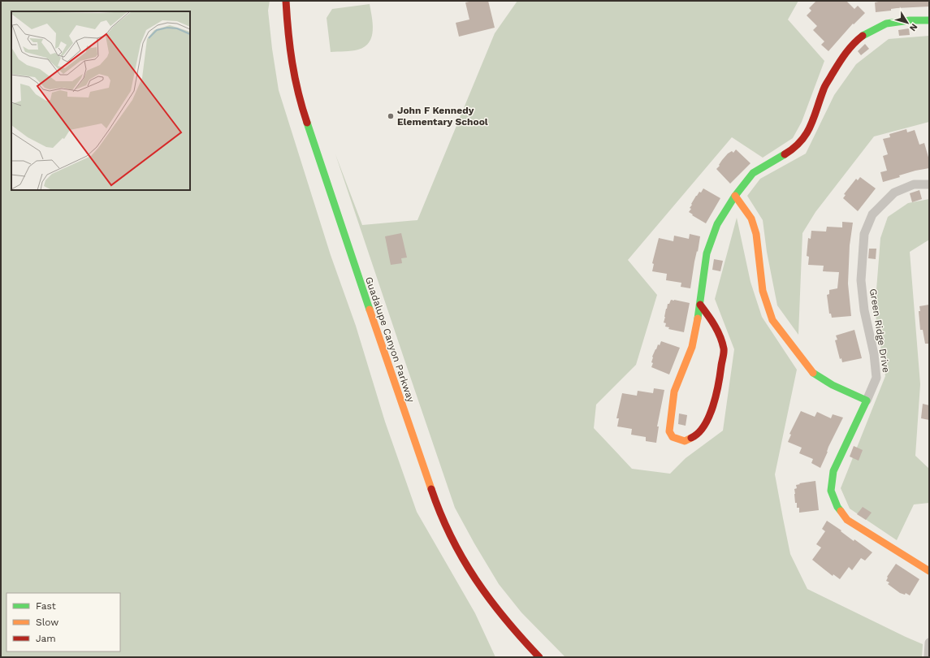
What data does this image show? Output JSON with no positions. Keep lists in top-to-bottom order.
{
  "streets": {
    "street": ["Green Ridge Drive", "Guadalupe Canyon Parkway"]
  },
  "places": ["John F Kennedy Elementary School"],
  "legend": ["Fast", "Slow", "Jam"],
  "north": "bottom right"
}
